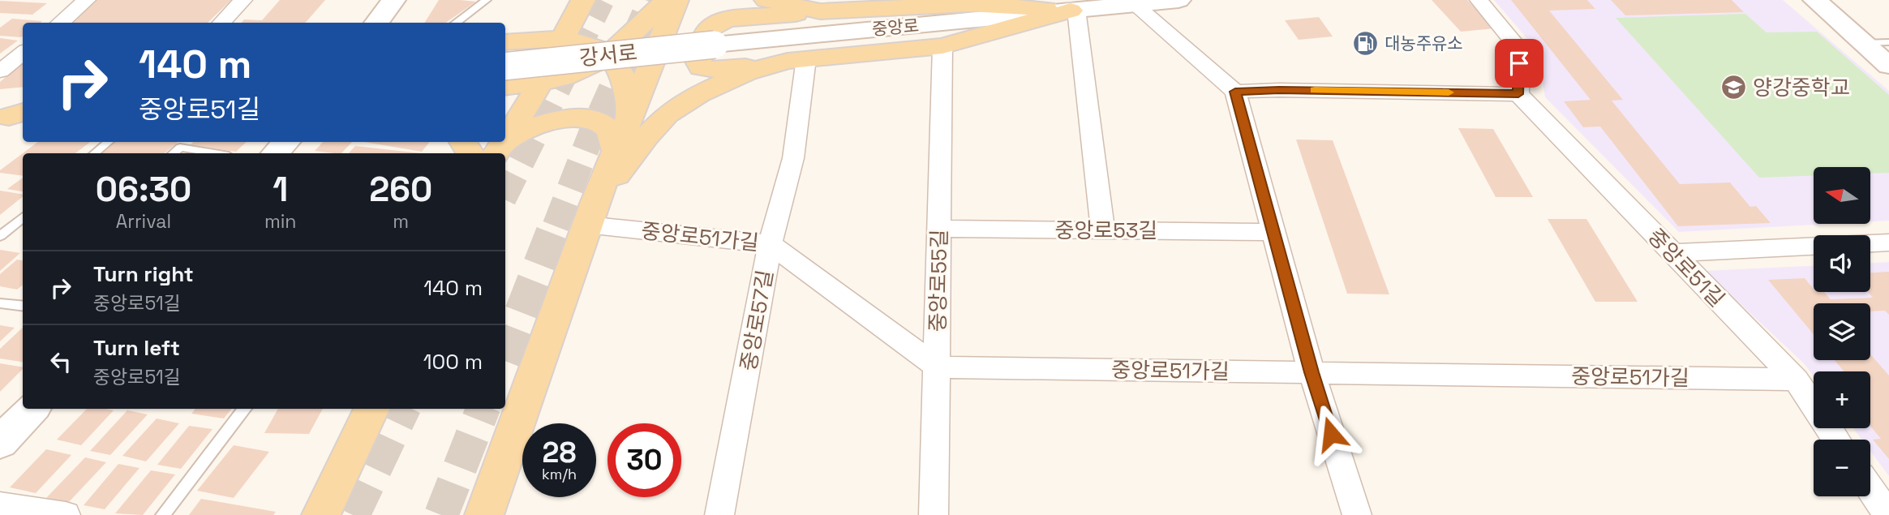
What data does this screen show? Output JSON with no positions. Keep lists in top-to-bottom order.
{
  "streets": {
    "main road": ["중앙로", "강서로"],
    "street": [
      "중앙로53길",
      "중앙로51가길",
      "중앙로51길",
      "중앙로55길",
      "중앙로57길"
    ]
  },
  "crossings": [
    ["중앙로", "강서로"],
    ["중앙로53길", "중앙로55길"],
    ["중앙로51가길", "중앙로51길"],
    ["중앙로51가길", "중앙로55길"],
    ["중앙로51가길", "중앙로57길"]
  ],
  "places": {
    "fuel station": ["대농주유소"],
    "school or university": ["양강중학교"]
  },
  "north": "left",
  "page": {
    "turn": ["140 m", "중앙로51길"],
    "eta": [
      "06:30",
      "Arrival",
      "1",
      "min",
      "260",
      "m"
    ],
    "map_buttons": ["+", "−"],
    "list": [
      {
        "name": "Turn right",
        "note": "중앙로51길",
        "value": "140 m"
      },
      {
        "name": "Turn left",
        "note": "중앙로51길",
        "value": "100 m"
      }
    ],
    "speed": "28 km/h",
    "limit": "30"
  }
}
